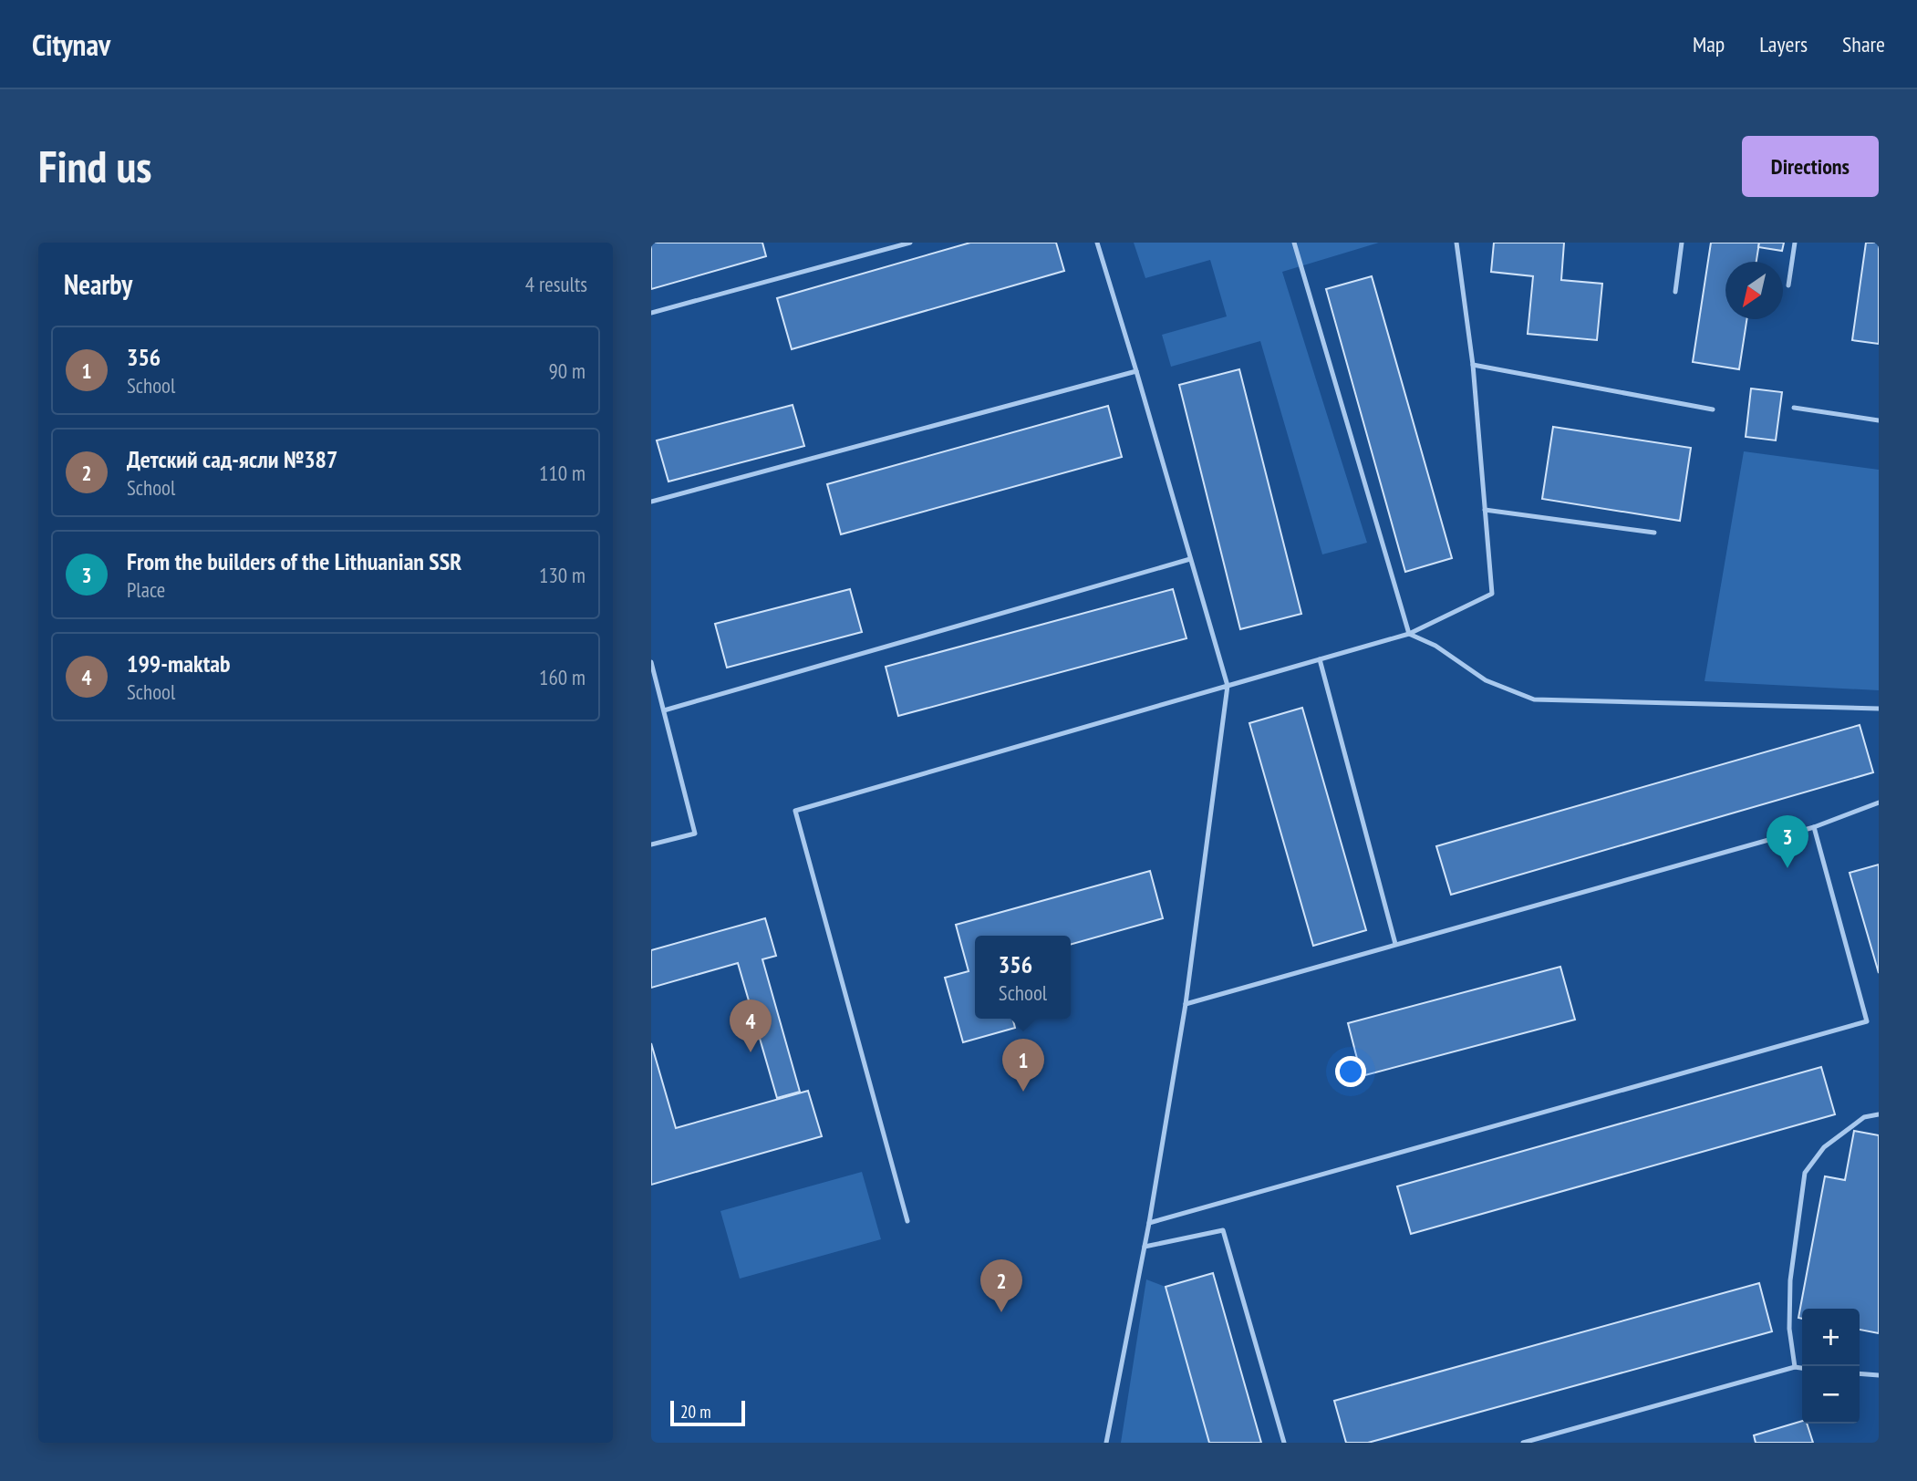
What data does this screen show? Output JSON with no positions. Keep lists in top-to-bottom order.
{
  "scale_bar": "20 m",
  "north": "bottom left",
  "page": {
    "header": "Citynav",
    "nav": ["Map", "Layers", "Share"],
    "buttons": "Directions",
    "title": "Find us",
    "heading": ["Nearby", "4 results"],
    "list": [
      {
        "mark": "1",
        "name": "356",
        "note": "School",
        "value": "90 m"
      },
      {
        "mark": "2",
        "name": "Детский сад-ясли №387",
        "note": "School",
        "value": "110 m"
      },
      {
        "mark": "3",
        "name": "From the builders of the Lithuanian SSR",
        "note": "Place",
        "value": "130 m"
      },
      {
        "mark": "4",
        "name": "199-maktab",
        "note": "School",
        "value": "160 m"
      }
    ],
    "pins": [
      "3",
      "4",
      "1",
      "2"
    ],
    "popup": ["356", "School"],
    "map_buttons": ["+", "−"],
    "scale": "20 m"
  }
}
